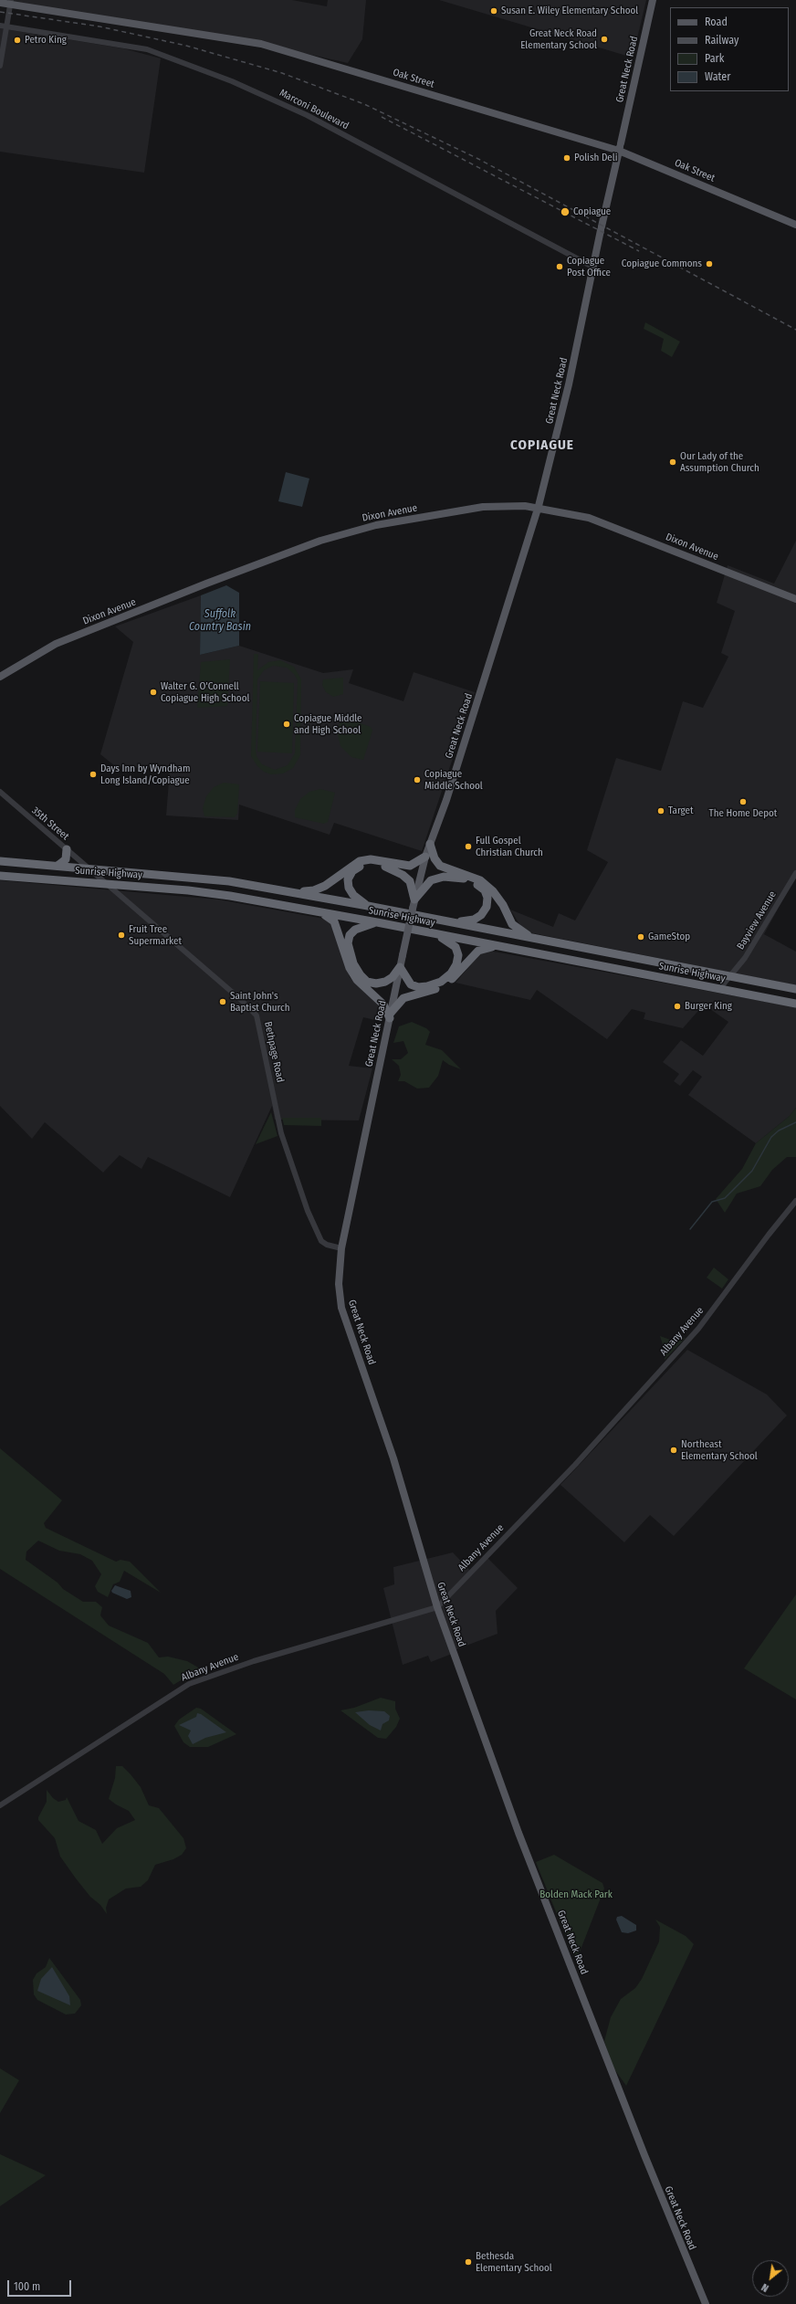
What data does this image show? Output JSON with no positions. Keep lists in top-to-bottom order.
{
  "streets": {
    "highway": ["Sunrise Highway"],
    "main road": ["Great Neck Road", "Oak Street", "Dixon Avenue"],
    "street": [
      "Marconi Boulevard",
      "35th Street",
      "Bayview Avenue",
      "Bethpage Road",
      "Albany Avenue"
    ]
  },
  "crossings": [
    ["Great Neck Road", "Oak Street"],
    ["Great Neck Road", "Marconi Boulevard"],
    ["Great Neck Road", "Dixon Avenue"],
    ["Great Neck Road", "Bethpage Road"],
    ["Great Neck Road", "Albany Avenue"],
    ["35th Street", "Sunrise Highway"],
    ["35th Street", "Bethpage Road"],
    ["Sunrise Highway", "Bayview Avenue"],
    ["Sunrise Highway", "Bethpage Road"]
  ],
  "districts": ["COPIAGUE"],
  "water": ["Suffolk Country Basin"],
  "parks": ["Bolden Mack Park"],
  "places": [
    "Susan E. Wiley Elementary School",
    "Great Neck Road Elementary School",
    "Petro King",
    "Polish Deli",
    "Copiague",
    "Copiague Commons",
    "Copiague Post Office",
    "Our Lady of the Assumption Church",
    "Walter G. O'Connell Copiague High School",
    "Copiague Middle and High School",
    "Days Inn by Wyndham Long Island/Copiague",
    "Copiague Middle School",
    "The Home Depot",
    "Target",
    "Full Gospel Christian Church",
    "Fruit Tree Supermarket",
    "GameStop",
    "Saint John's Baptist Church",
    "Burger King",
    "Northeast Elementary School",
    "Bethesda Elementary School"
  ],
  "legend": [
    "Road",
    "Railway",
    "Park",
    "Water"
  ],
  "scale_bar": "100 m",
  "north": "bottom left"
}
